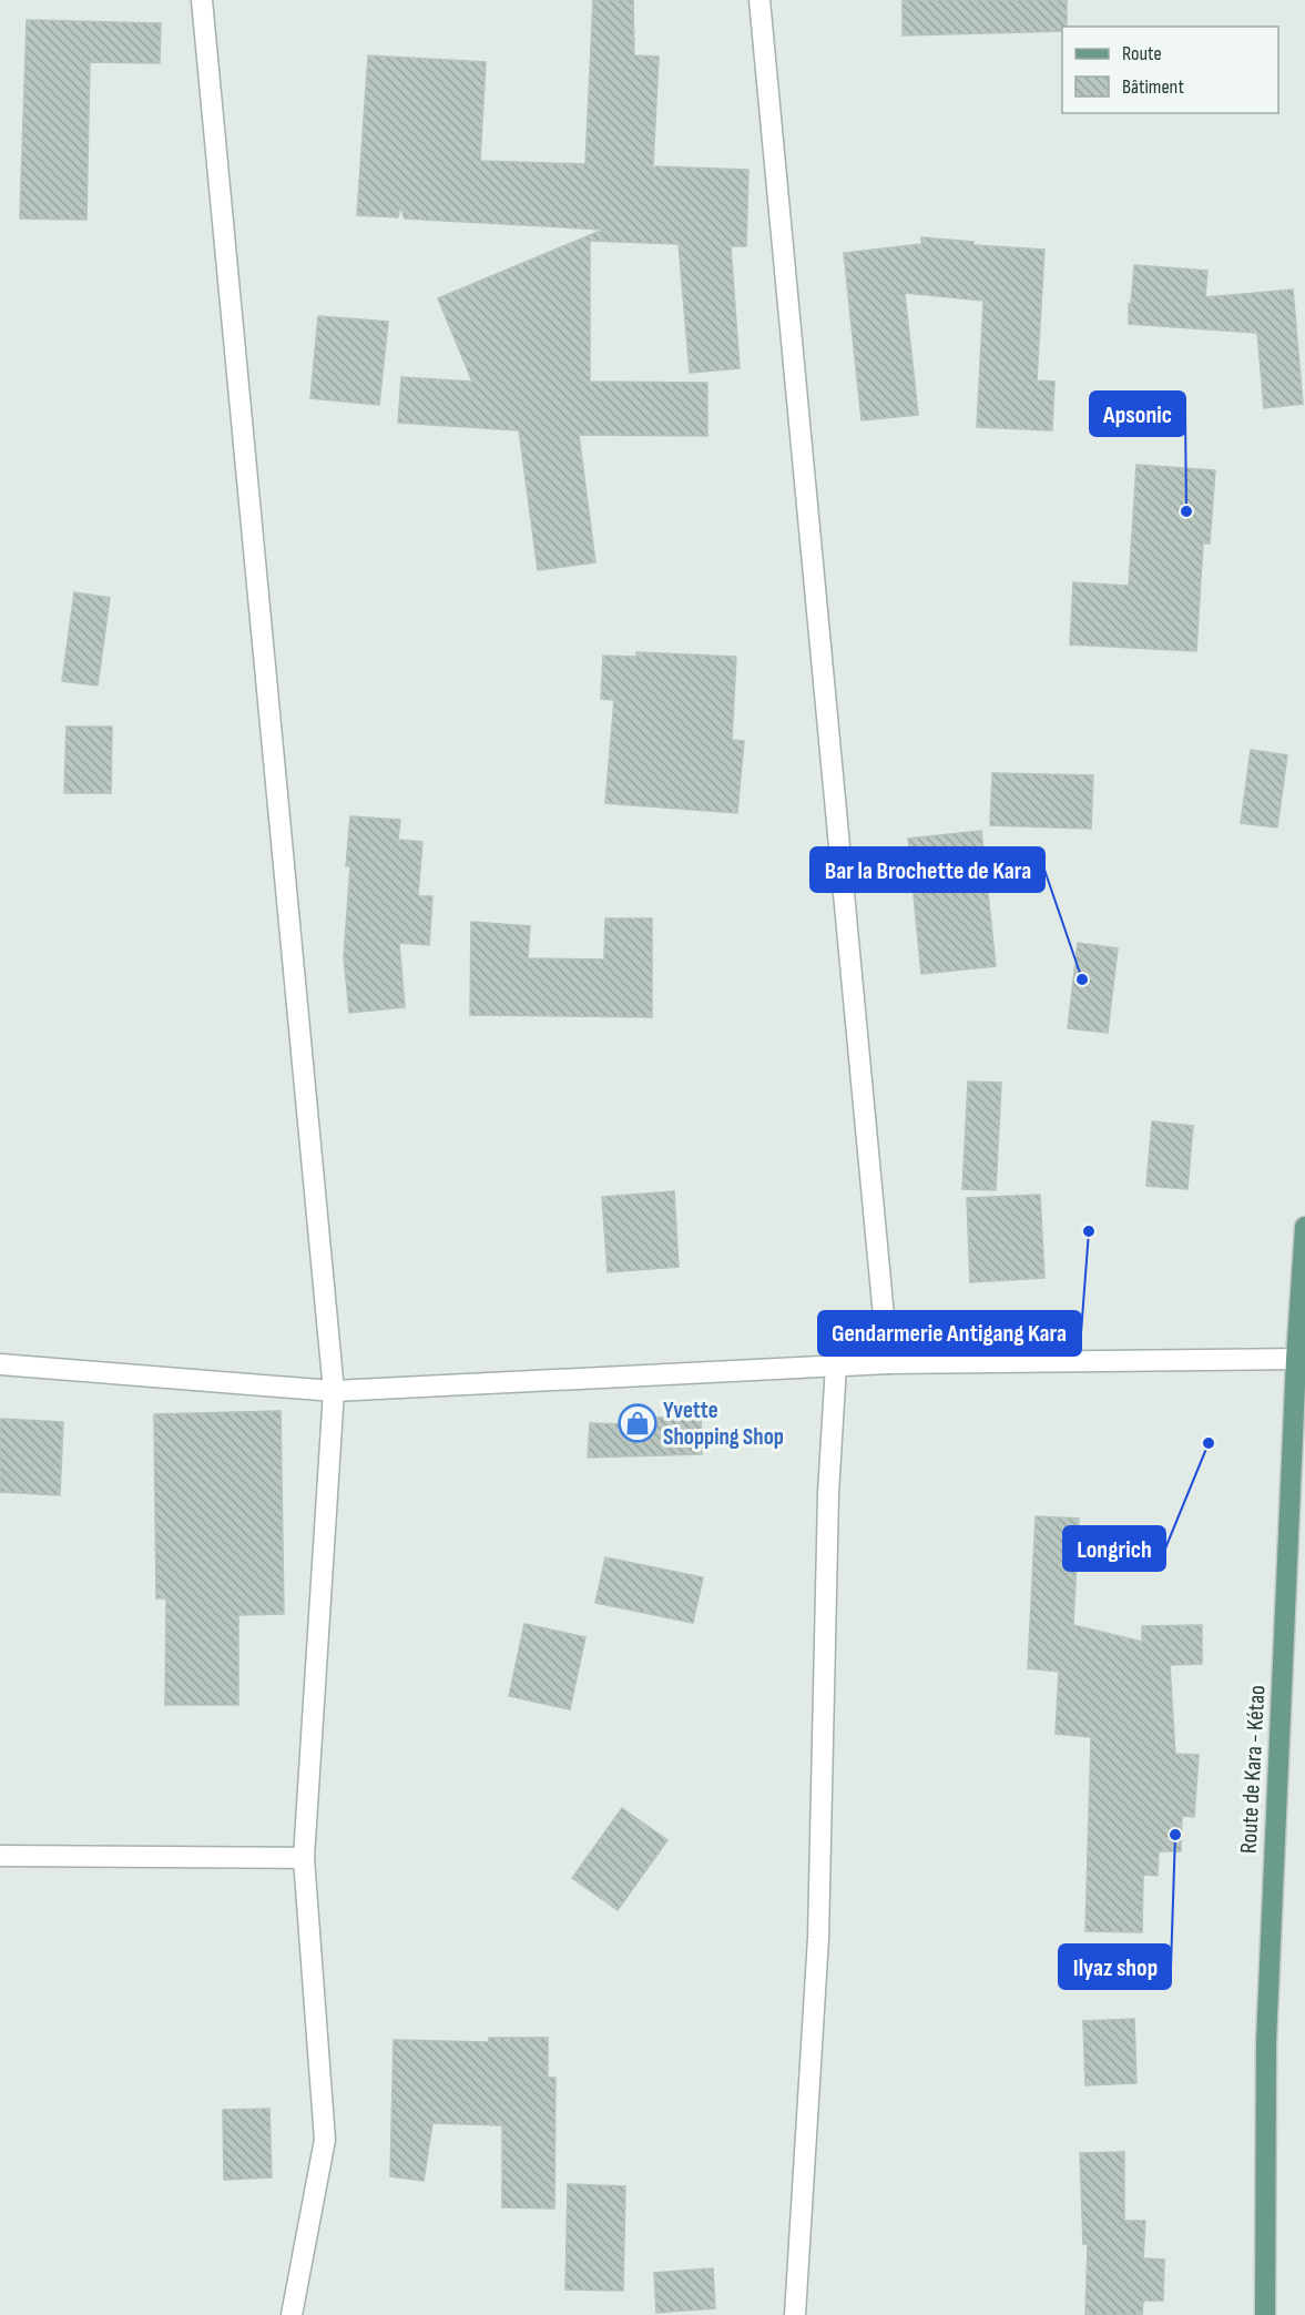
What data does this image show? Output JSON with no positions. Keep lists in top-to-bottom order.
{
  "streets": {
    "main road": ["Route de Kara - Kétao"]
  },
  "places": {
    "other": [
      "Apsonic",
      "Bar la Brochette de Kara",
      "Gendarmerie Antigang Kara",
      "Longrich",
      "Ilyaz shop"
    ],
    "shop": ["Yvette Shopping Shop"]
  },
  "legend": ["Route", "Bâtiment"]
}
